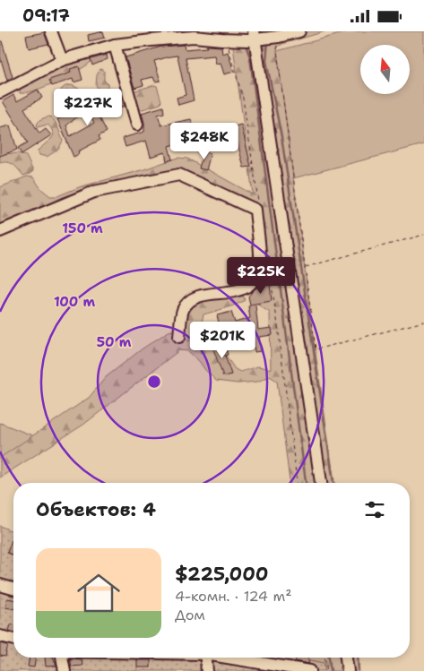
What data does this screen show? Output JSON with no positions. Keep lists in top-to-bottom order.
{
  "north": "top",
  "page": {
    "status": "09:17",
    "price": [
      "$227K",
      "$248K",
      "$225K",
      "$201K"
    ],
    "heading": "Объектов: 4",
    "list": [
      {
        "name": "$225,000",
        "note": "4-комн. · 124 m² · Дом"
      }
    ]
  },
  "rings": ["150 m", "100 m", "50 m"]
}
